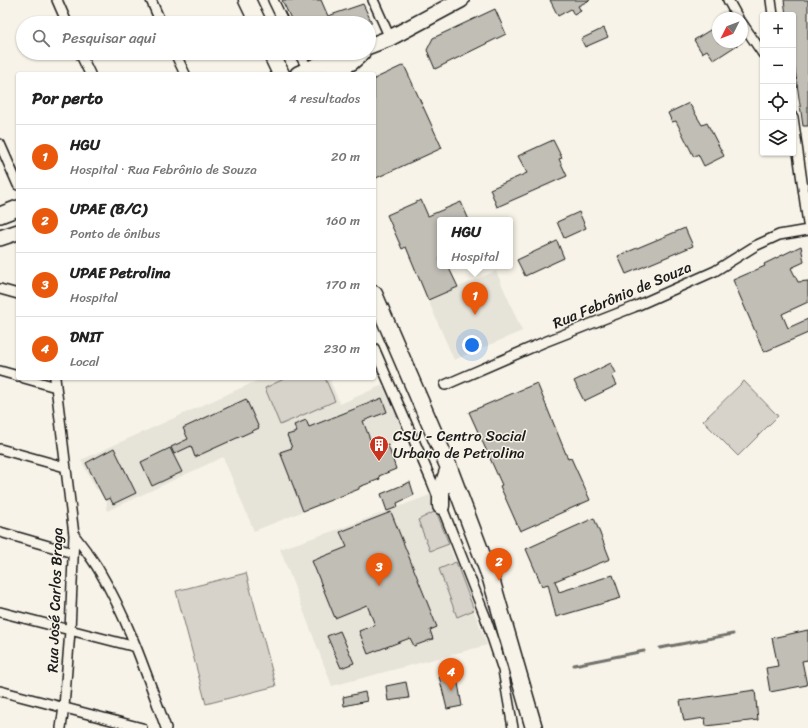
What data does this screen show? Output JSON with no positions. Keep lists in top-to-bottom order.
{
  "streets": {
    "street": ["Rua Febrônio de Souza", "Rua José Carlos Braga"]
  },
  "places": {
    "building": ["CSU - Centro Social Urbano de Petrolina"]
  },
  "north": "bottom left",
  "page": {
    "map_buttons": ["+", "−"],
    "search": "Pesquisar aqui",
    "heading": ["Por perto", "4 resultados"],
    "list": [
      {
        "mark": "1",
        "name": "HGU",
        "note": "Hospital · Rua Febrônio de Souza",
        "value": "20 m"
      },
      {
        "mark": "2",
        "name": "UPAE (B/C)",
        "note": "Ponto de ônibus",
        "value": "160 m"
      },
      {
        "mark": "3",
        "name": "UPAE Petrolina",
        "note": "Hospital",
        "value": "170 m"
      },
      {
        "mark": "4",
        "name": "DNIT",
        "note": "Local",
        "value": "230 m"
      }
    ],
    "popup": ["HGU", "Hospital"],
    "pins": [
      "1",
      "2",
      "3",
      "4"
    ]
  }
}
